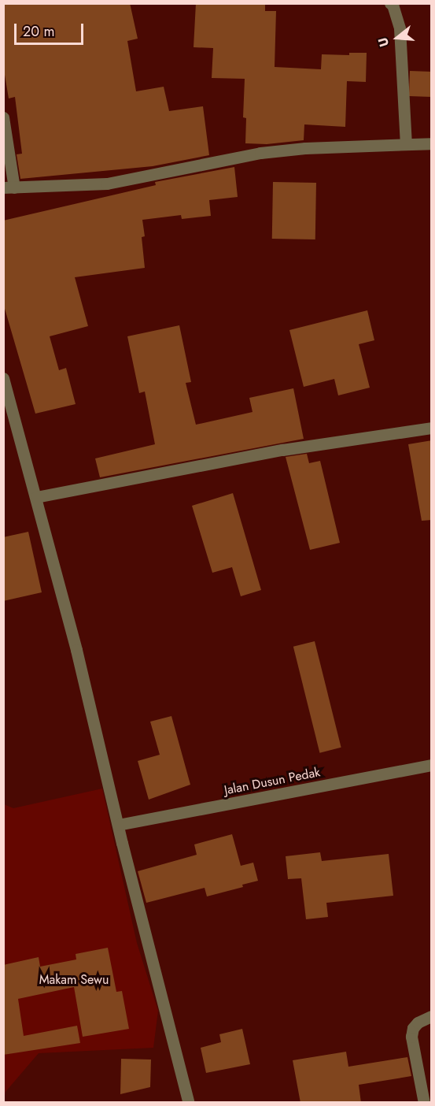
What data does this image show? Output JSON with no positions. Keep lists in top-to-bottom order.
{
  "streets": {
    "street": ["Jalan Dusun Pedak"]
  },
  "parks": ["Makam Sewu"],
  "scale_bar": "20 m",
  "north": "left"
}
